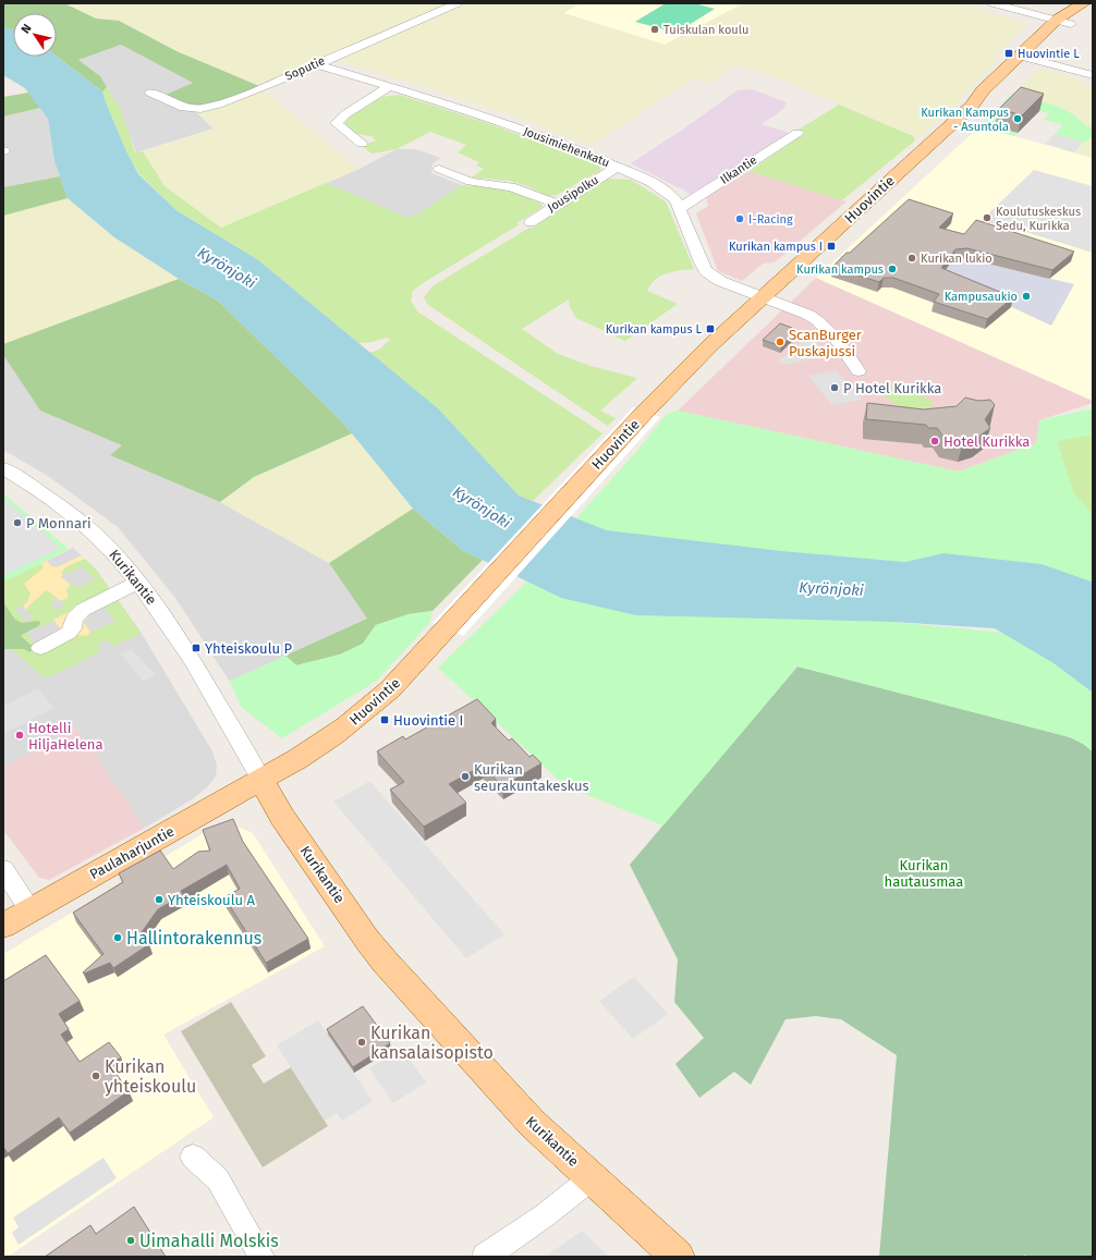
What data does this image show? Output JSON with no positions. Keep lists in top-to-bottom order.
{
  "streets": {
    "main road": ["Huovintie", "Kurikantie", "Paulaharjuntie"],
    "street": [
      "Soputie",
      "Jousimiehenkatu",
      "Ilkantie",
      "Jousipolku"
    ]
  },
  "crossings": [
    ["Soputie", "Jousimiehenkatu"],
    ["Jousimiehenkatu", "Ilkantie"],
    ["Jousimiehenkatu", "Jousipolku"],
    ["Jousimiehenkatu", "Huovintie"],
    ["Huovintie", "Kurikantie"],
    ["Huovintie", "Paulaharjuntie"],
    ["Kurikantie", "Paulaharjuntie"]
  ],
  "water": ["Kyrönjoki"],
  "parks": ["Kurikan hautausmaa"],
  "places": {
    "other": [
      "Tuiskulan koulu",
      "Kurikan Kampus - Asuntola",
      "Koulutuskeskus Sedu, Kurikka",
      "I-Racing",
      "Kurikan lukio",
      "Kurikan kampus",
      "Kampusaukio",
      "ScanBurger Puskajussi",
      "P Hotel Kurikka",
      "Hotel Kurikka",
      "P Monnari",
      "Hotelli HiljaHelena",
      "Kurikan seurakuntakeskus",
      "Yhteiskoulu A",
      "Hallintorakennus",
      "Kurikan kansalaisopisto",
      "Kurikan yhteiskoulu",
      "Uimahalli Molskis"
    ],
    "transit": [
      "Huovintie L",
      "Kurikan kampus I",
      "Kurikan kampus L",
      "Yhteiskoulu P",
      "Huovintie I"
    ]
  },
  "north": "top left"
}
